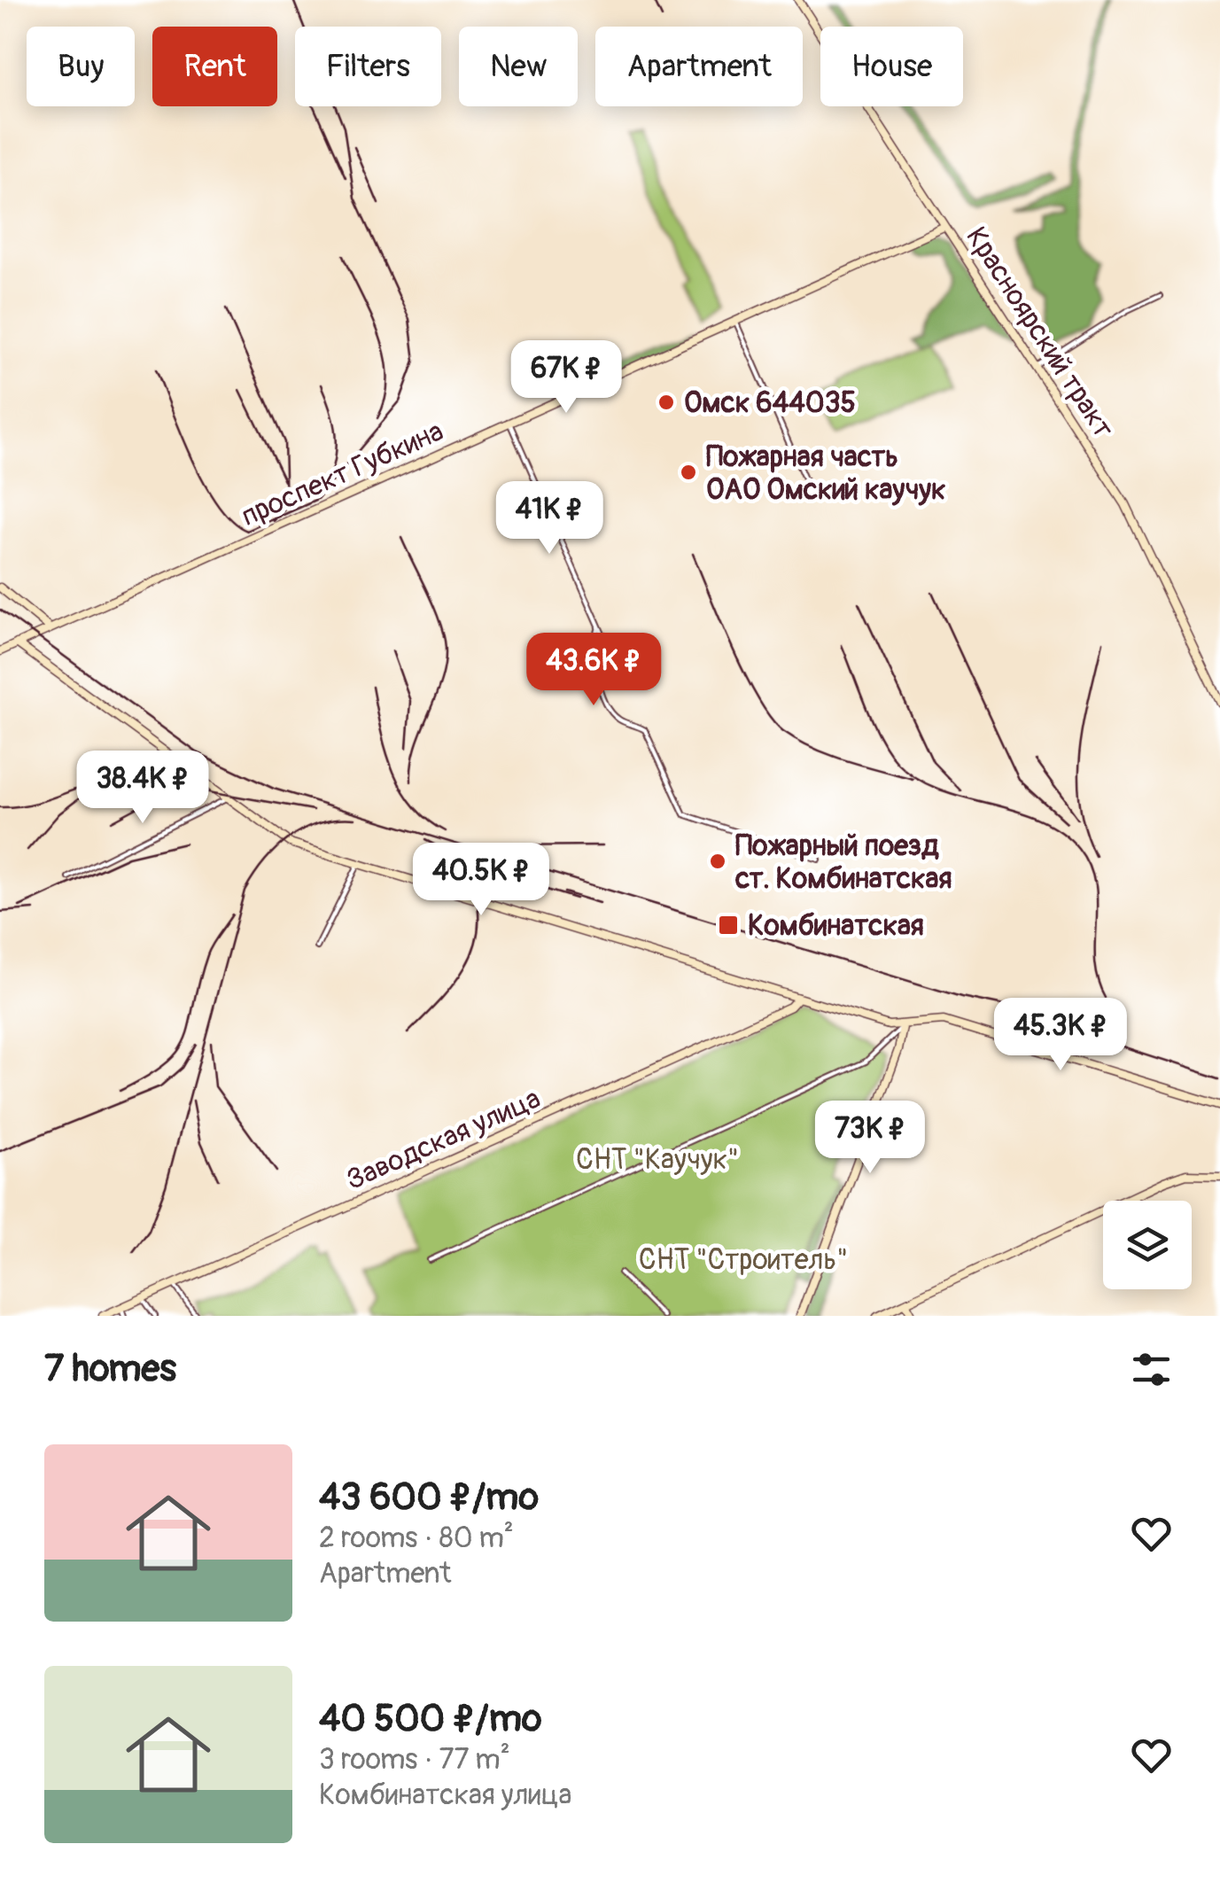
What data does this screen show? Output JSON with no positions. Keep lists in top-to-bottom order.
{
  "streets": {
    "main road": ["Красноярский тракт", "проспект Губкина", "Заводская улица"]
  },
  "crossings": [
    ["Красноярский тракт", "проспект Губкина"]
  ],
  "parks": ["СНТ \"Каучук\"", "СНТ \"Строитель\""],
  "places": {
    "other": ["Омск 644035", "Пожарная часть ОАО Омский каучук", "Пожарный поезд ст. Комбинатская"],
    "transit": ["Комбинатская"]
  },
  "page": {
    "chip": [
      "Buy",
      "Rent",
      "Filters",
      "New",
      "Apartment",
      "House"
    ],
    "price": [
      "67K ₽",
      "41K ₽",
      "43.6K ₽",
      "38.4K ₽",
      "40.5K ₽",
      "45.3K ₽",
      "73K ₽"
    ],
    "heading": "7 homes",
    "list": [
      {
        "name": "43 600 ₽/mo",
        "note": "2 rooms · 80 m² · Apartment"
      },
      {
        "name": "40 500 ₽/mo",
        "note": "3 rooms · 77 m² · Комбинатская улица"
      }
    ]
  }
}
